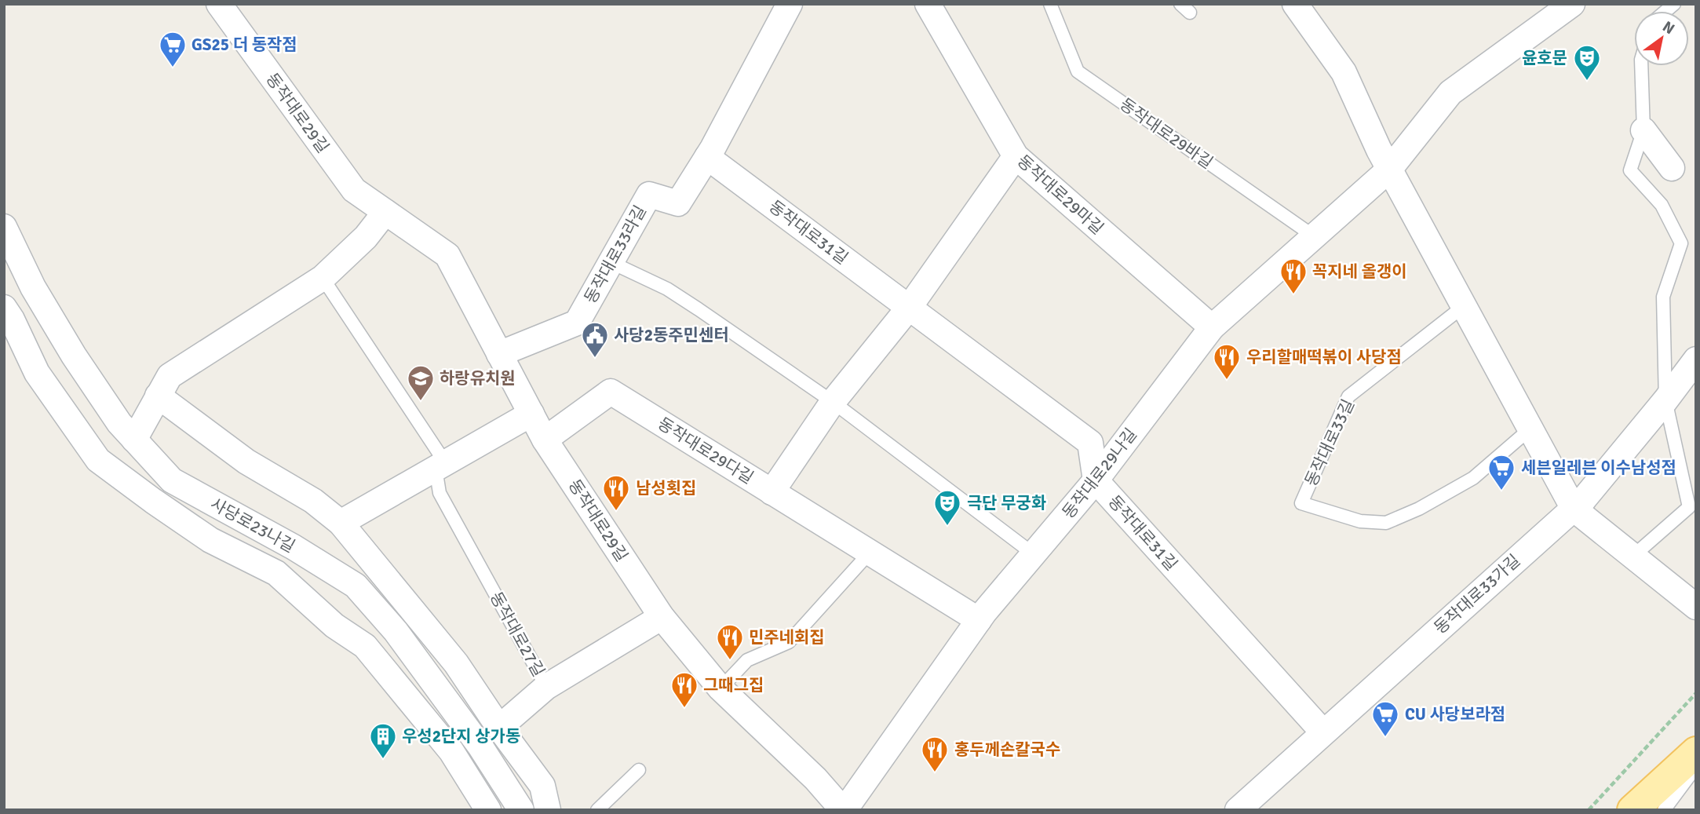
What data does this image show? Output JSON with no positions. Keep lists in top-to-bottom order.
{
  "streets": {
    "street": [
      "동작대로29길",
      "동작대로29마길",
      "동작대로31길",
      "동작대로33라길",
      "동작대로29다길",
      "동작대로29나길",
      "사당로23나길",
      "동작대로33가길",
      "동작대로27길"
    ],
    "lane": ["동작대로29바길", "동작대로33길"]
  },
  "crossings": [
    ["동작대로29길", "동작대로33라길"],
    ["동작대로29길", "동작대로29다길"],
    ["동작대로29길", "동작대로29나길"],
    ["동작대로29바길", "동작대로29나길"],
    ["동작대로29마길", "동작대로29나길"],
    ["동작대로31길", "동작대로33라길"],
    ["동작대로31길", "동작대로29나길"],
    ["동작대로31길", "동작대로33가길"],
    ["동작대로29다길", "동작대로29나길"]
  ],
  "places": {
    "supermarket": ["GS25 더 동작점", "세븐일레븐 이수남성점", "CU 사당보라점"],
    "theatre": ["윤호문", "극단 무궁화"],
    "restaurant": [
      "꼭지네 올갱이",
      "우리할매떡볶이 사당점",
      "남성횟집",
      "민주네회집",
      "그때그집",
      "홍두께손칼국수"
    ],
    "public building": ["사당2동주민센터"],
    "school or university": ["하랑유치원"],
    "building": ["우성2단지 상가동"]
  },
  "north": "top right"
}
